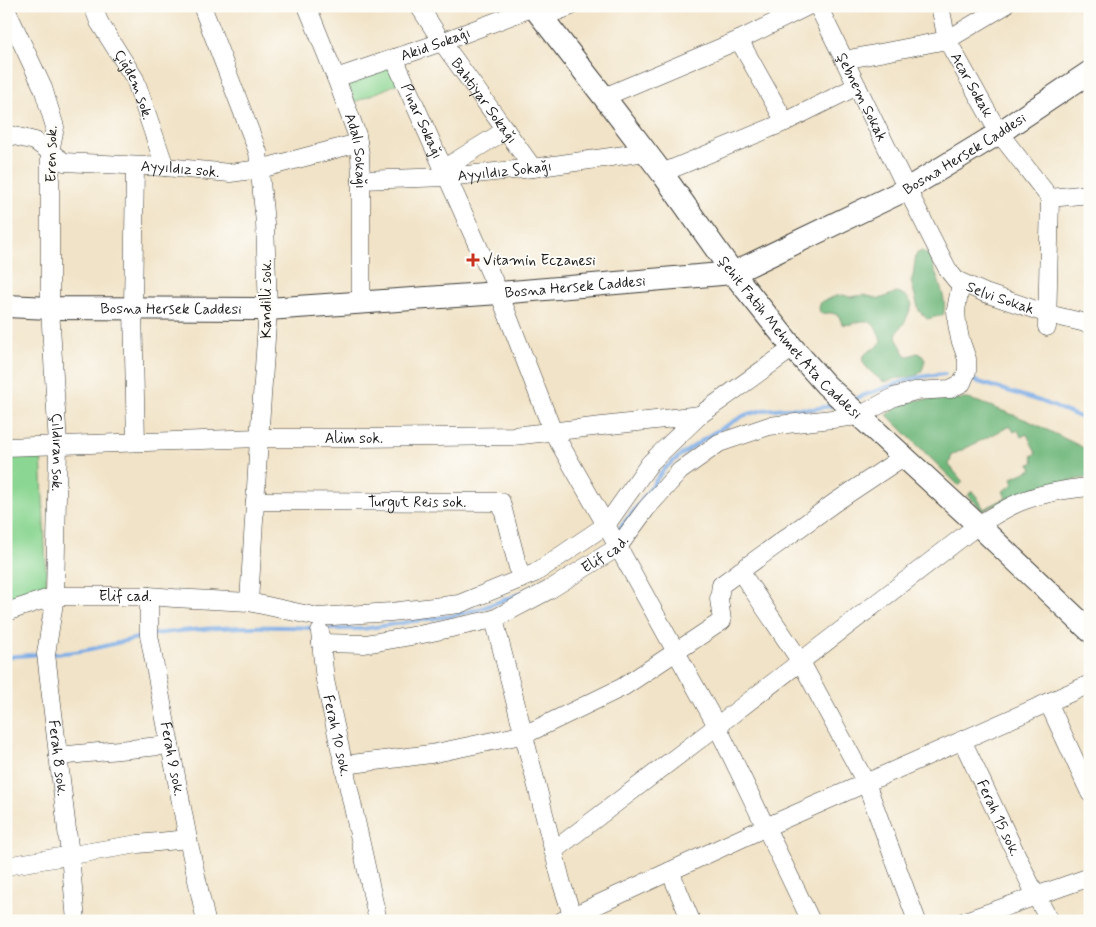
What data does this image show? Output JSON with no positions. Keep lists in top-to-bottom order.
{
  "streets": {
    "main road": ["Bosna Hersek Caddesi", "Şehit Fatih Mehmet Ata Caddesi"],
    "street": [
      "Akid Sokağı",
      "Çiğdem sok.",
      "Acar Sokak",
      "Şebnem Sokak",
      "Bahtiyar Sokağı",
      "Pınar Sokağı",
      "Adalı Sokağı",
      "Eren sok.",
      "Ayyıldız sok.",
      "Ayyıldız Sokağı",
      "Selvi Sokak",
      "Kandilli sok.",
      "Alim sok.",
      "Çıldıran sok.",
      "Turgut Reis sok.",
      "Elif cad.",
      "Ferah 10 sok.",
      "Ferah 8 sok.",
      "Ferah 9 sok.",
      "Ferah 15 sok."
    ]
  },
  "crossings": [
    ["Akid Sokağı", "Bahtiyar Sokağı"],
    ["Akid Sokağı", "Pınar Sokağı"],
    ["Akid Sokağı", "Adalı Sokağı"],
    ["Akid Sokağı", "Şehit Fatih Mehmet Ata Caddesi"],
    ["Çiğdem sok.", "Ayyıldız sok."],
    ["Acar Sokak", "Bosna Hersek Caddesi"],
    ["Şebnem Sokak", "Bosna Hersek Caddesi"],
    ["Şebnem Sokak", "Selvi Sokak"],
    ["Bahtiyar Sokağı", "Ayyıldız Sokağı"],
    ["Pınar Sokağı", "Bosna Hersek Caddesi"],
    ["Pınar Sokağı", "Ayyıldız Sokağı"],
    ["Pınar Sokağı", "Alim sok."],
    ["Pınar Sokağı", "Elif cad."],
    ["Adalı Sokağı", "Bosna Hersek Caddesi"],
    ["Adalı Sokağı", "Ayyıldız sok."],
    ["Adalı Sokağı", "Ayyıldız Sokağı"],
    ["Bosna Hersek Caddesi", "Eren sok."],
    ["Bosna Hersek Caddesi", "Selvi Sokak"],
    ["Bosna Hersek Caddesi", "Kandilli sok."],
    ["Bosna Hersek Caddesi", "Şehit Fatih Mehmet Ata Caddesi"],
    ["Bosna Hersek Caddesi", "Çıldıran sok."],
    ["Eren sok.", "Ayyıldız sok."],
    ["Eren sok.", "Çıldıran sok."],
    ["Ayyıldız sok.", "Kandilli sok."],
    ["Ayyıldız Sokağı", "Şehit Fatih Mehmet Ata Caddesi"],
    ["Kandilli sok.", "Alim sok."],
    ["Kandilli sok.", "Turgut Reis sok."],
    ["Kandilli sok.", "Elif cad."],
    ["Şehit Fatih Mehmet Ata Caddesi", "Elif cad."],
    ["Alim sok.", "Çıldıran sok."],
    ["Alim sok.", "Elif cad."],
    ["Çıldıran sok.", "Elif cad."],
    ["Çıldıran sok.", "Ferah 8 sok."],
    ["Turgut Reis sok.", "Elif cad."],
    ["Elif cad.", "Ferah 10 sok."],
    ["Elif cad.", "Ferah 8 sok."],
    ["Elif cad.", "Ferah 9 sok."]
  ],
  "places": {
    "health": ["Vitamin Eczanesi"]
  }
}
